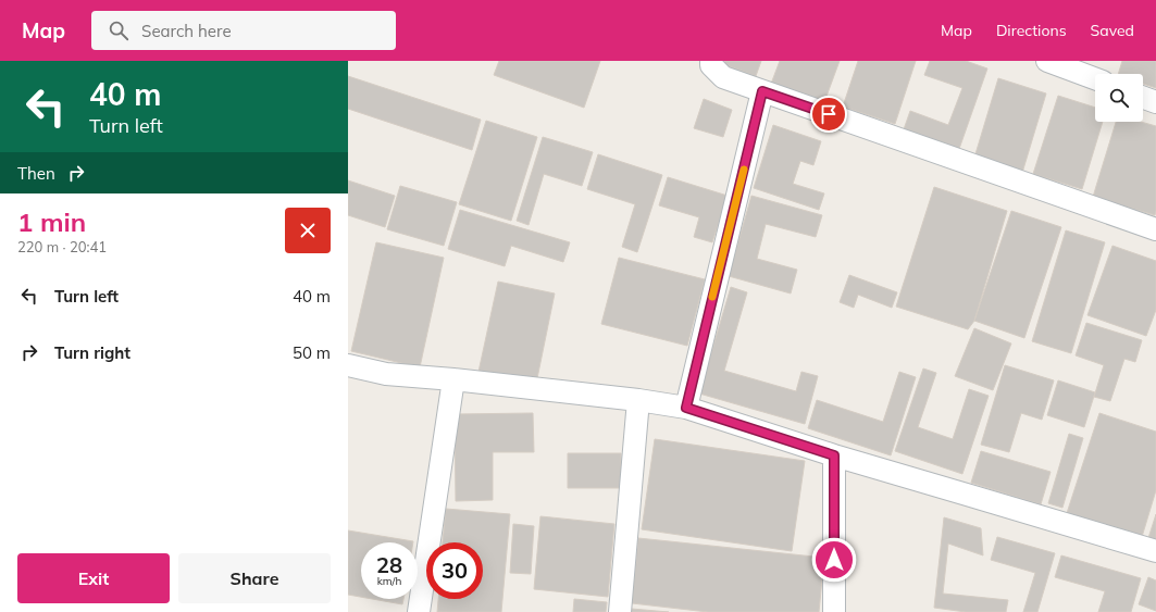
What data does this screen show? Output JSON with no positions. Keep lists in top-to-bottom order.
{
  "page": {
    "header": "Map",
    "search": "Search here",
    "nav": ["Map", "Directions", "Saved"],
    "turn": ["40 m", "Turn left"],
    "then": "Then",
    "heading": ["1 min", "220 m · 20:41"],
    "list": [
      {
        "name": "Turn left",
        "value": "40 m"
      },
      {
        "name": "Turn right",
        "value": "50 m"
      }
    ],
    "speed": "28 km/h",
    "limit": "30",
    "buttons": ["Exit", "Share"]
  }
}
